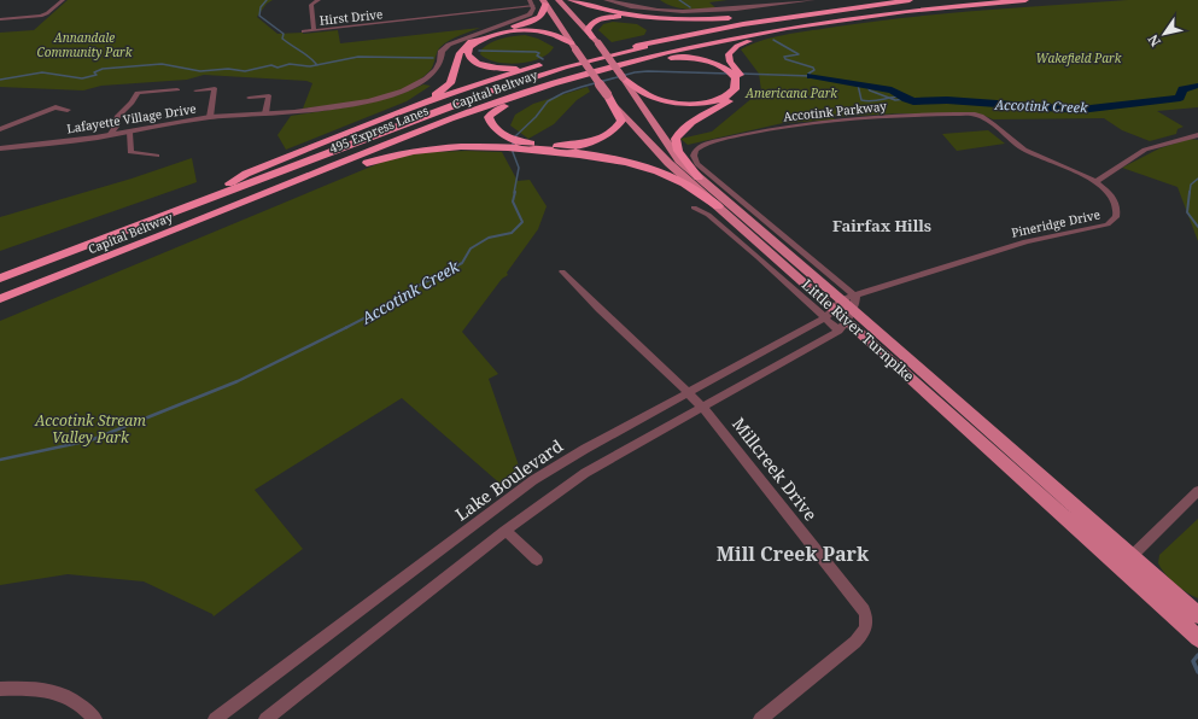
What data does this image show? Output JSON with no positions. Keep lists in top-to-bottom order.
{
  "streets": {
    "highway": ["Capital Beltway", "495 Express Lanes"],
    "main road": ["Little River Turnpike"],
    "street": [
      "Hirst Drive",
      "Accotink Parkway",
      "Lafayette Village Drive",
      "Pineridge Drive",
      "Millcreek Drive",
      "Lake Boulevard"
    ]
  },
  "crossings": [
    ["Hirst Drive", "Lafayette Village Drive"],
    ["Accotink Parkway", "Pineridge Drive"],
    ["Accotink Parkway", "Little River Turnpike"],
    ["Accotink Parkway", "Lake Boulevard"],
    ["Pineridge Drive", "Little River Turnpike"],
    ["Pineridge Drive", "Lake Boulevard"],
    ["Little River Turnpike", "Lake Boulevard"]
  ],
  "districts": ["Fairfax Hills", "Mill Creek Park"],
  "water": ["Accotink Creek"],
  "parks": [
    "Annandale Community Park",
    "Wakefield Park",
    "Americana Park",
    "Accotink Stream Valley Park"
  ],
  "north": "bottom left"
}
